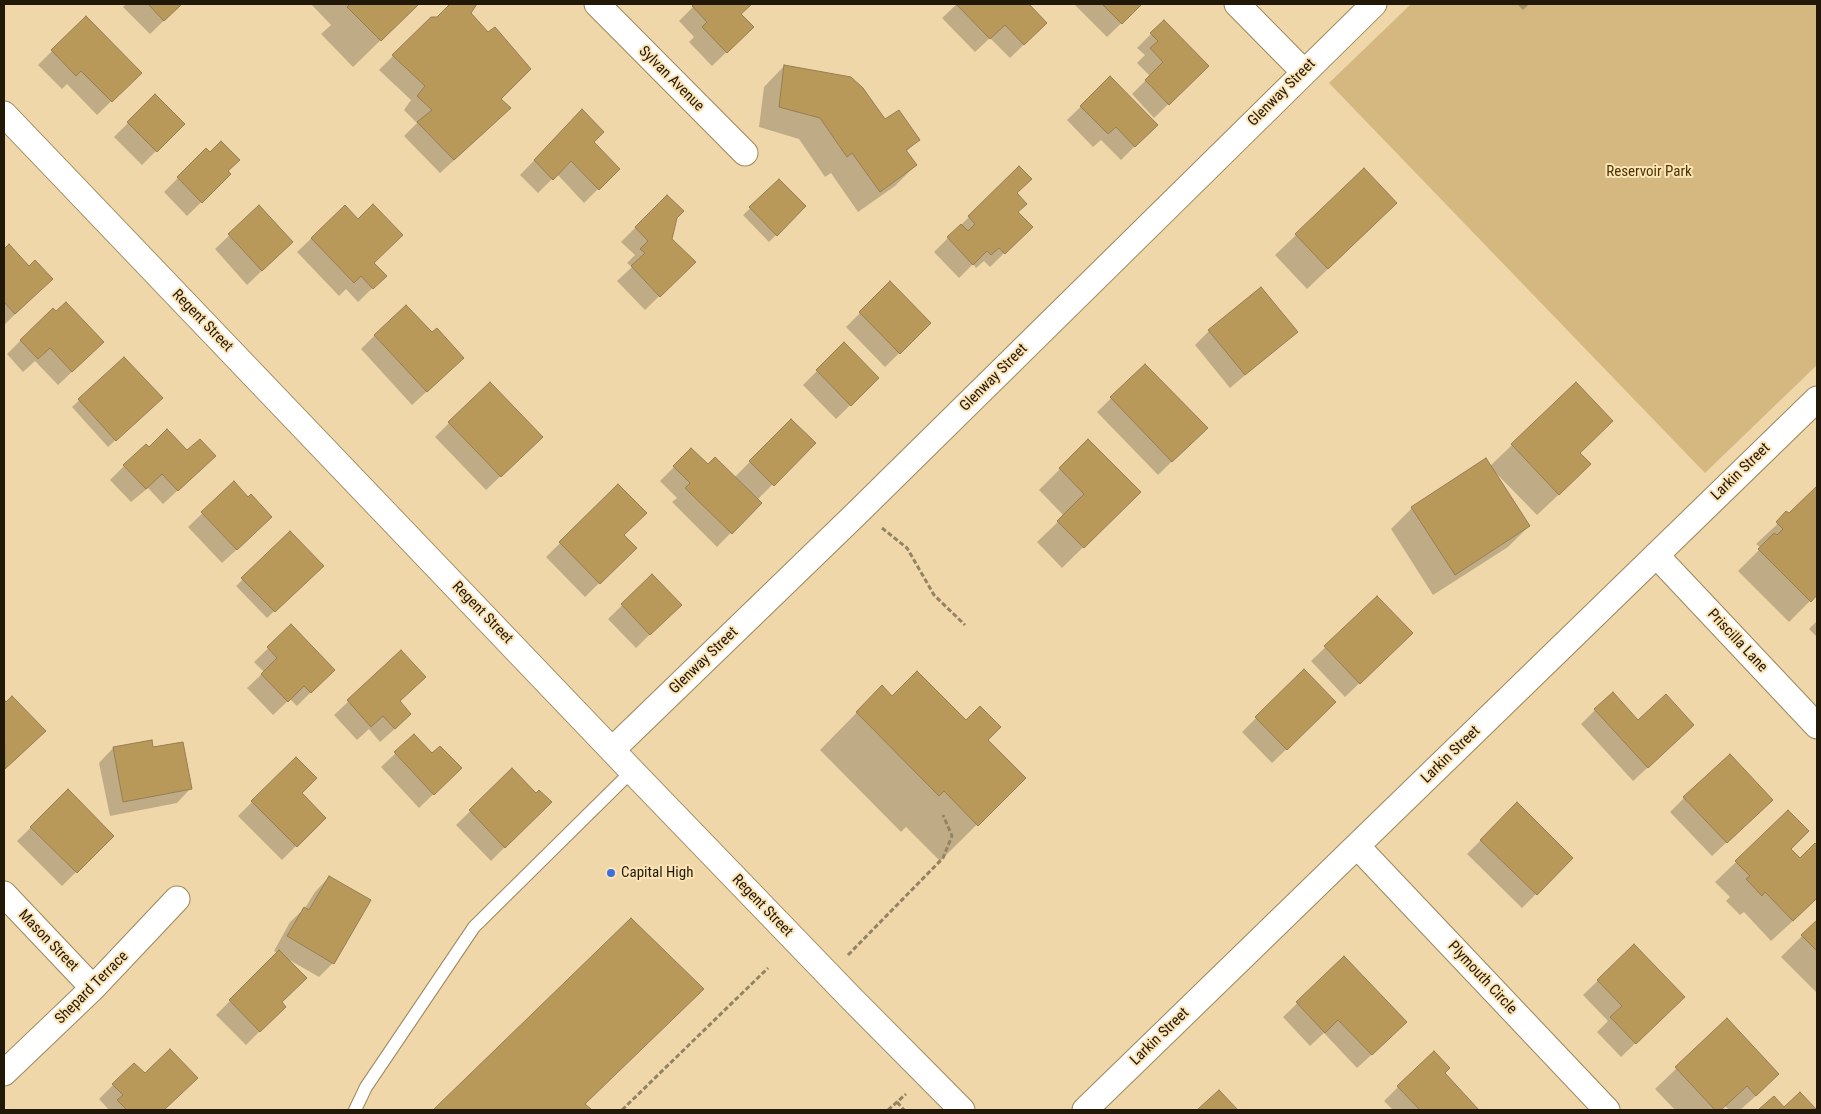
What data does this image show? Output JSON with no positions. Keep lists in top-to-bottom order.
{
  "streets": {
    "street": [
      "Sylvan Avenue",
      "Glenway Street",
      "Regent Street",
      "Larkin Street",
      "Priscilla Lane",
      "Mason Street",
      "Plymouth Circle",
      "Shepard Terrace"
    ]
  },
  "crossings": [
    ["Glenway Street", "Regent Street"],
    ["Larkin Street", "Priscilla Lane"],
    ["Larkin Street", "Plymouth Circle"],
    ["Mason Street", "Shepard Terrace"]
  ],
  "parks": ["Reservoir Park"],
  "places": ["Capital High"]
}
